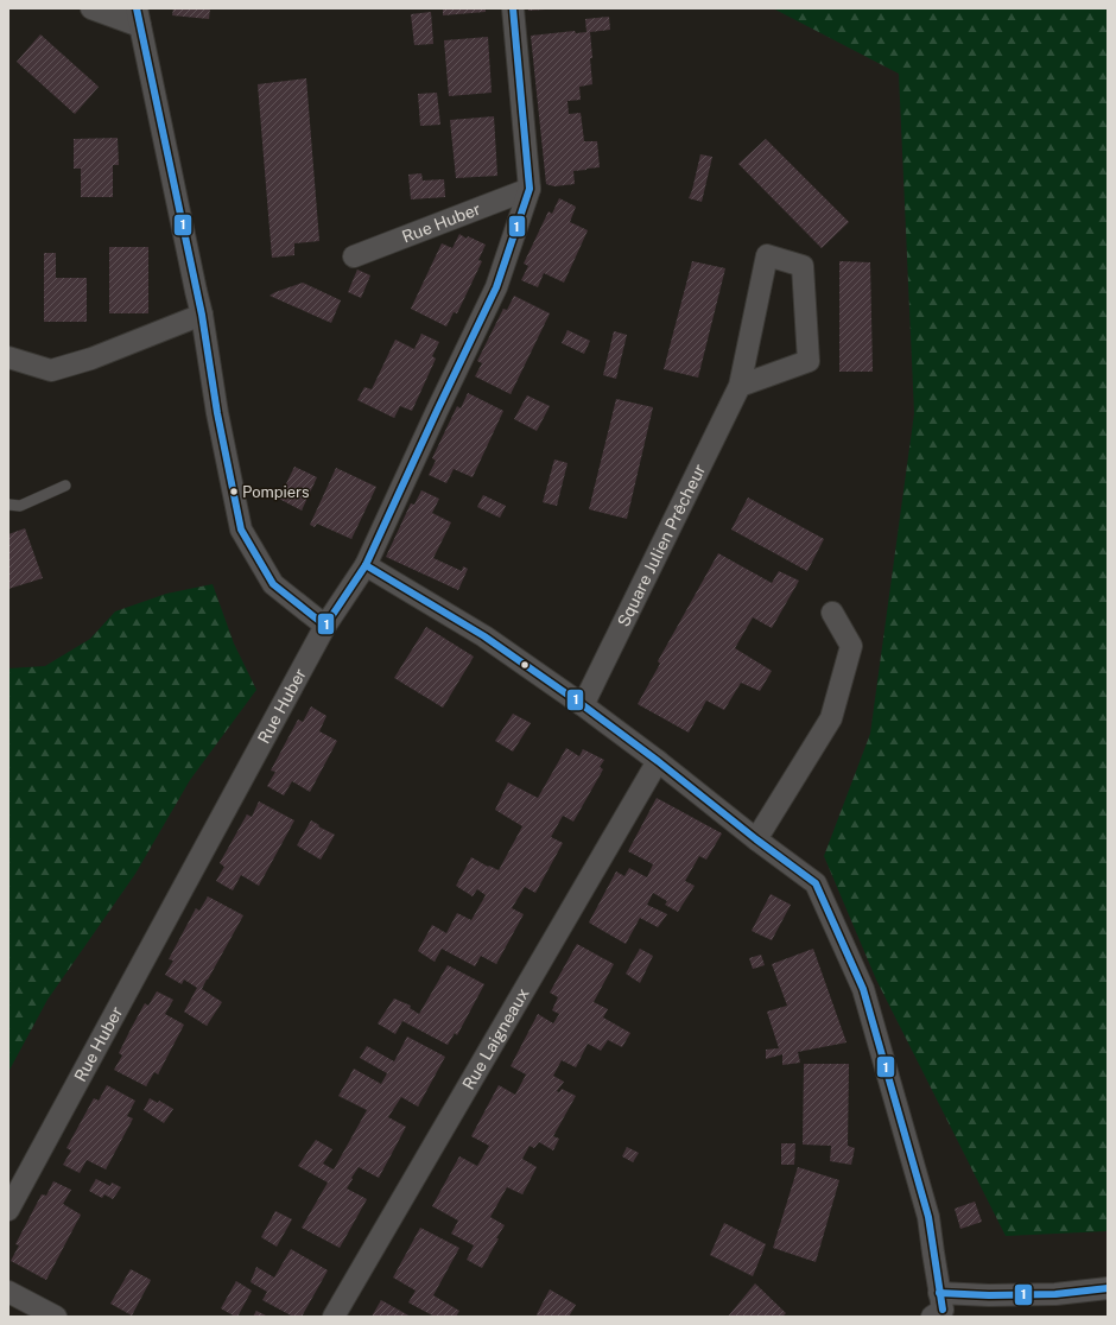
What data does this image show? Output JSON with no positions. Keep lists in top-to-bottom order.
{
  "streets": {
    "street": ["Rue Huber", "Square Julien Prêcheur", "Rue Laigneaux"]
  },
  "places": ["Pompiers"],
  "lines": ["transit line 1"]
}
